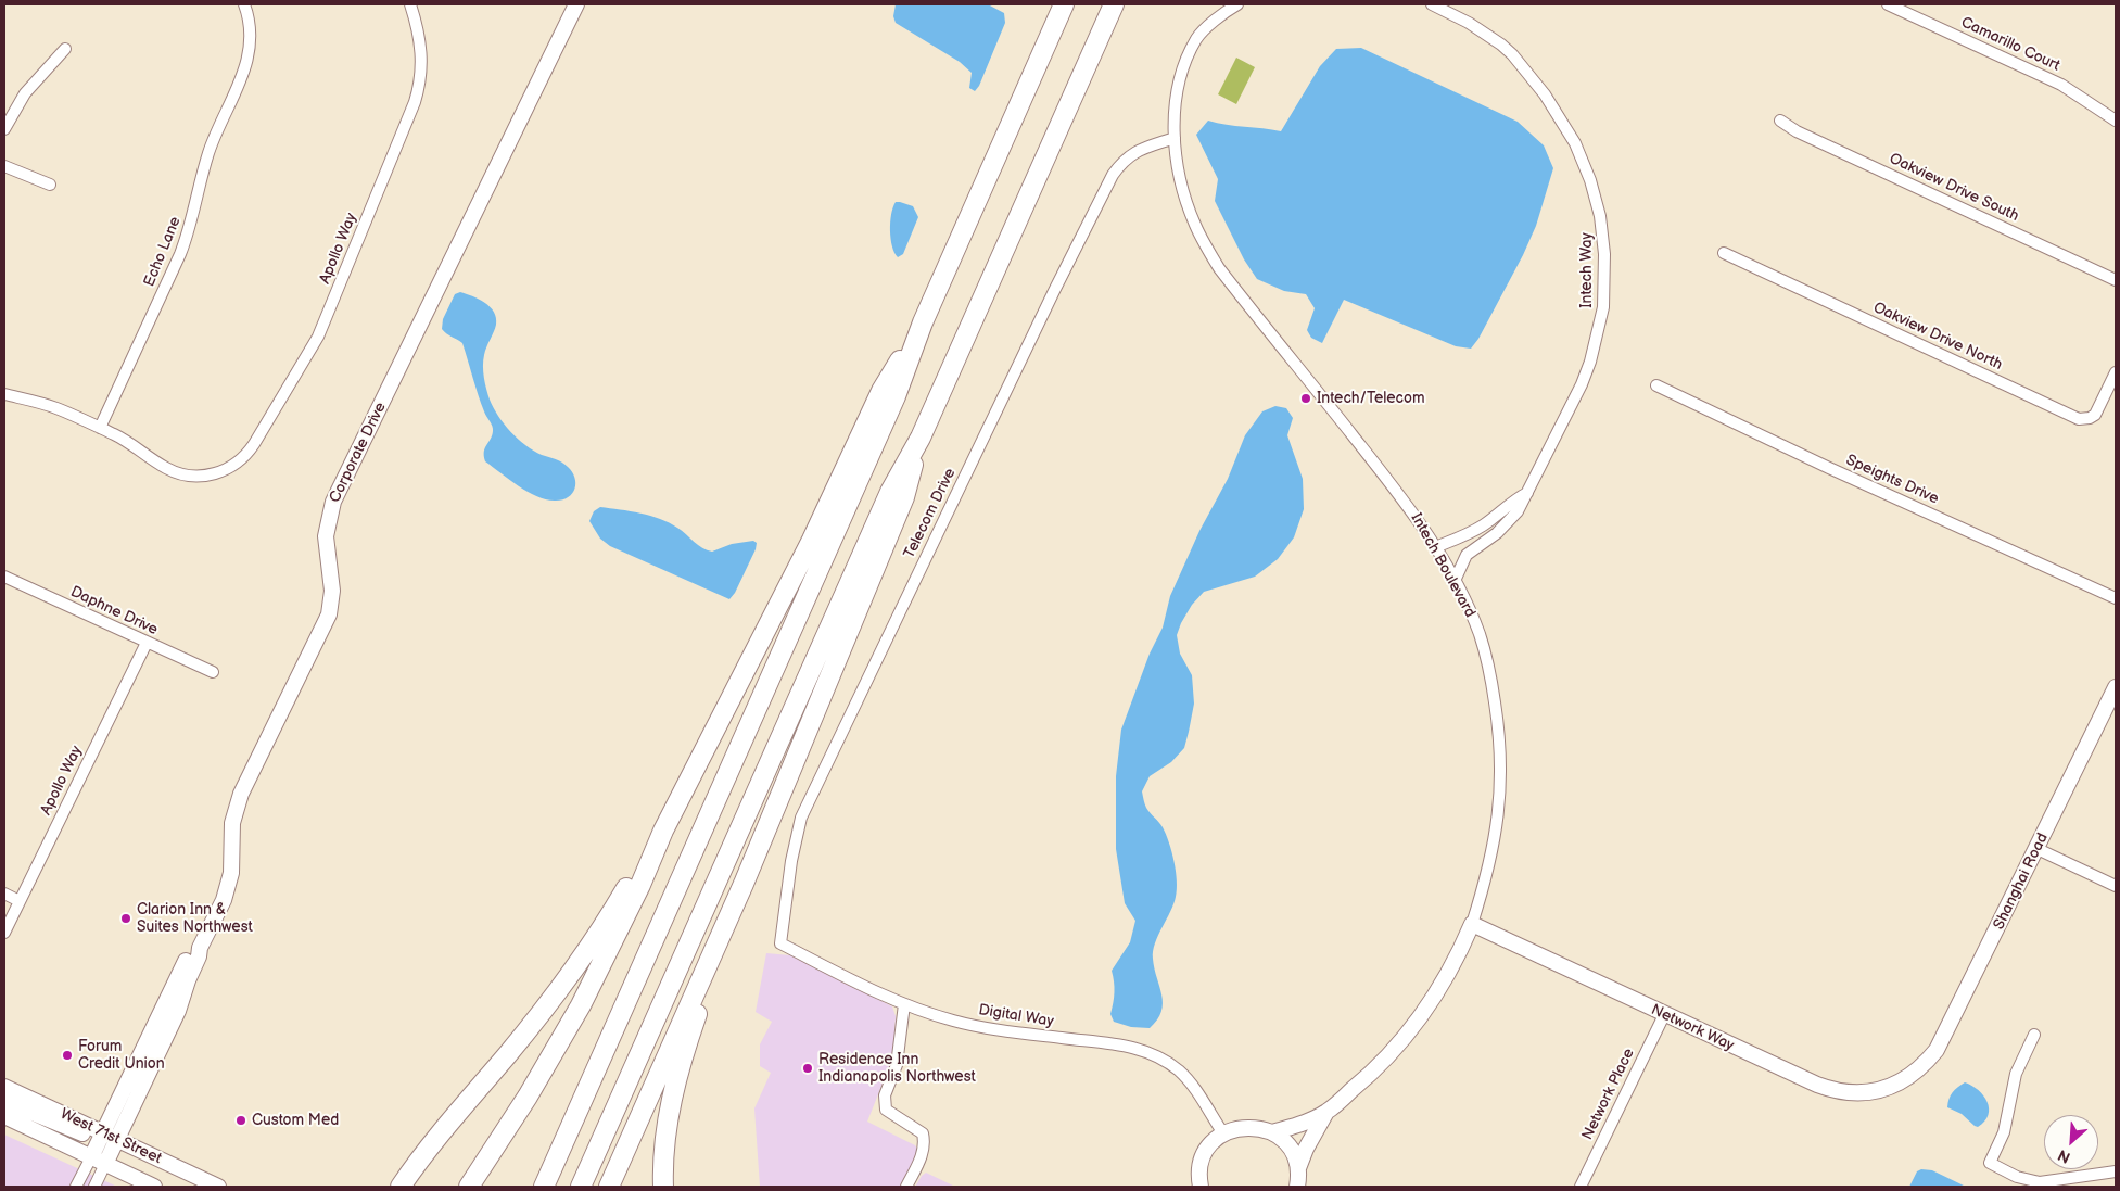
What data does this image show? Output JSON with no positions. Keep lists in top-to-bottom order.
{
  "streets": {
    "street": [
      "Camarillo Court",
      "Oakview Drive South",
      "Apollo Way",
      "Echo Lane",
      "Intech Way",
      "Oakview Drive North",
      "Corporate Drive",
      "Speights Drive",
      "Telecom Drive",
      "Intech Boulevard",
      "Daphne Drive",
      "Shanghai Road",
      "Digital Way",
      "Network Way",
      "Network Place",
      "West 71st Street"
    ]
  },
  "crossings": [
    ["Apollo Way", "Echo Lane"],
    ["Apollo Way", "Daphne Drive"],
    ["Intech Way", "Intech Boulevard"],
    ["Corporate Drive", "West 71st Street"],
    ["Telecom Drive", "Intech Boulevard"],
    ["Telecom Drive", "Digital Way"],
    ["Intech Boulevard", "Network Way"],
    ["Shanghai Road", "Network Way"],
    ["Network Way", "Network Place"]
  ],
  "places": [
    "Intech/Telecom",
    "Clarion Inn & Suites Northwest",
    "Forum Credit Union",
    "Residence Inn Indianapolis Northwest",
    "Custom Med"
  ],
  "north": "bottom left"
}
